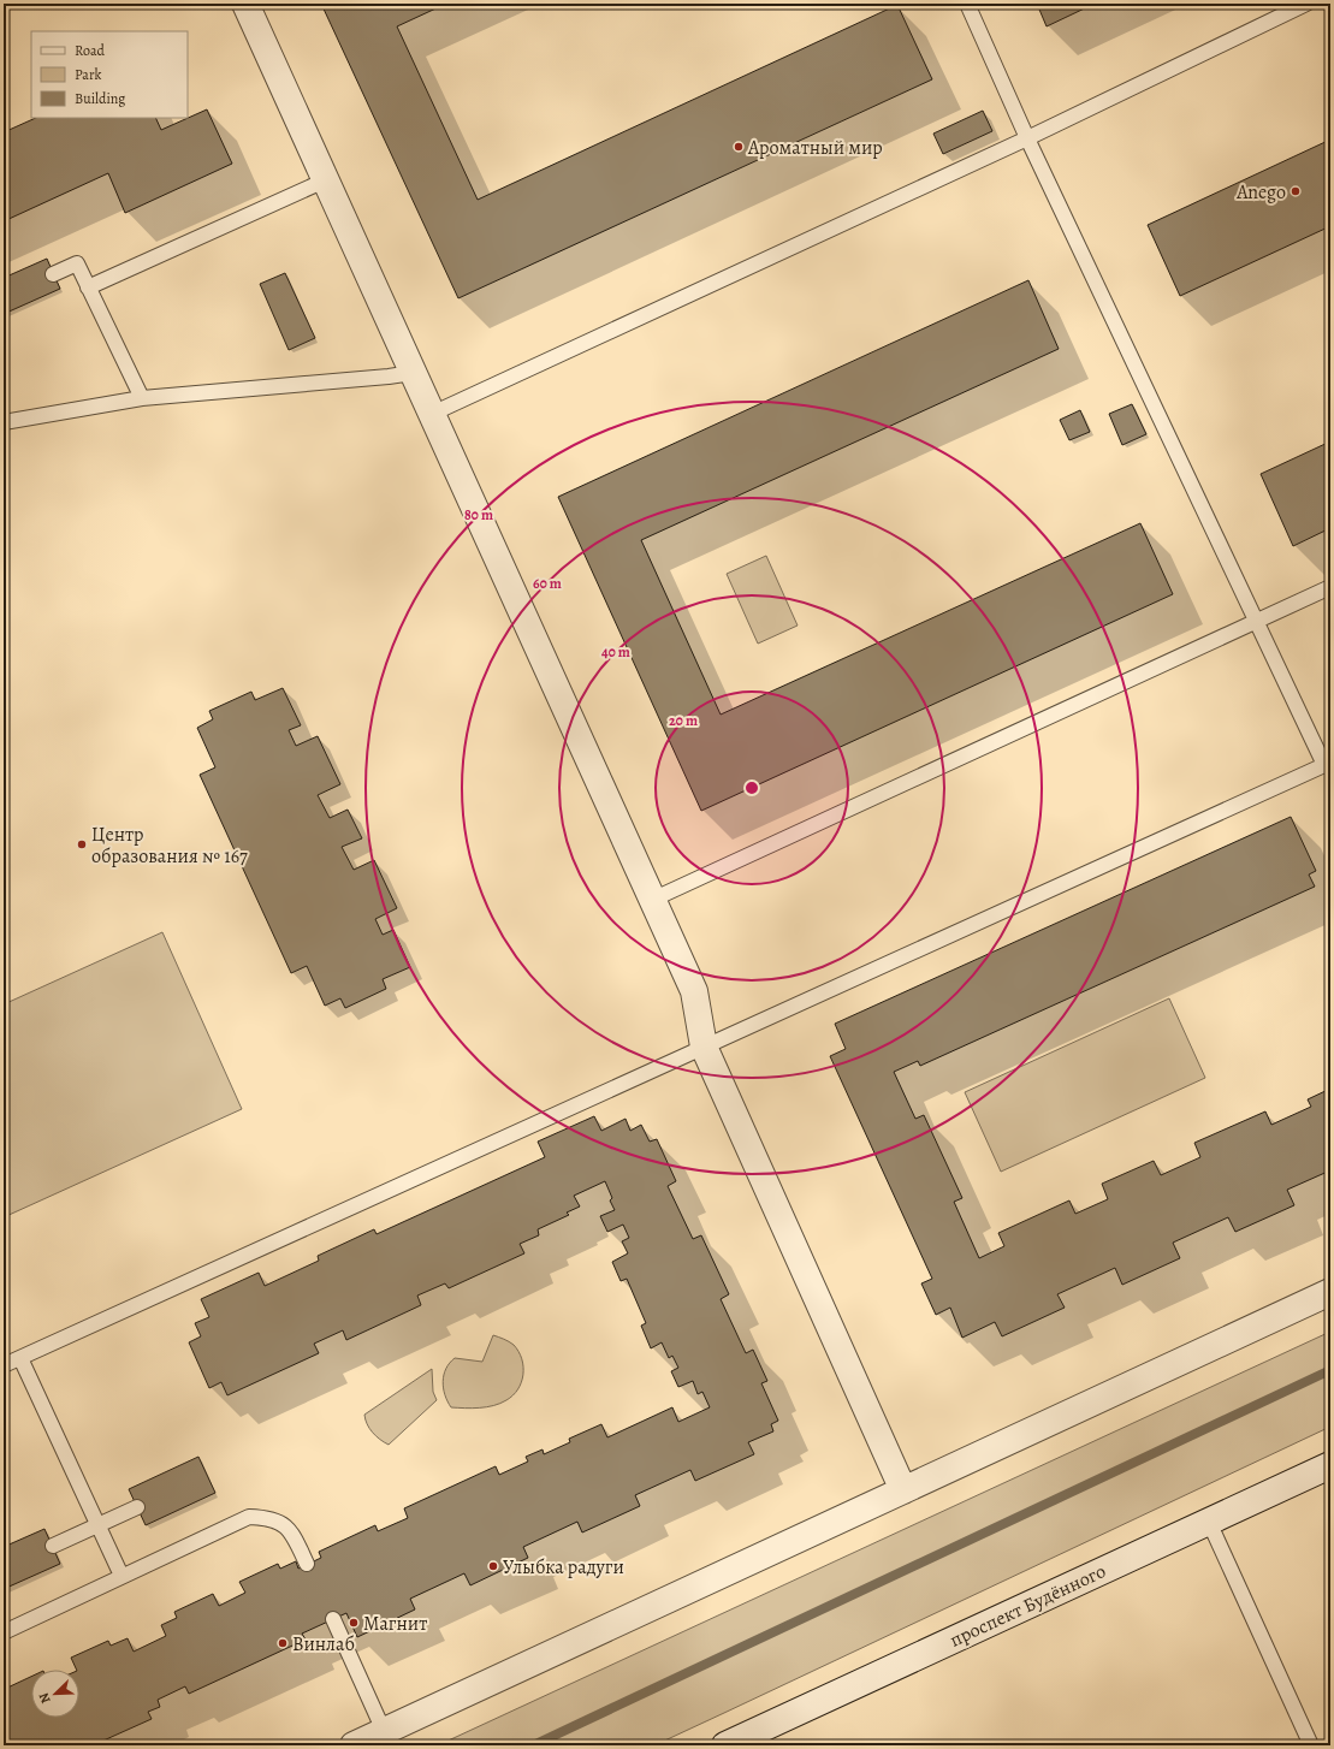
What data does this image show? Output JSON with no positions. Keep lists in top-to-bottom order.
{
  "streets": {
    "street": ["проспект Будённого"]
  },
  "places": [
    "Ароматный мир",
    "Anego",
    "Центр образования № 167",
    "Улыбка радуги",
    "Магнит",
    "Винлаб"
  ],
  "legend": ["Road", "Park", "Building"],
  "north": "bottom left",
  "rings": [
    "80 m",
    "60 m",
    "40 m",
    "20 m"
  ]
}
